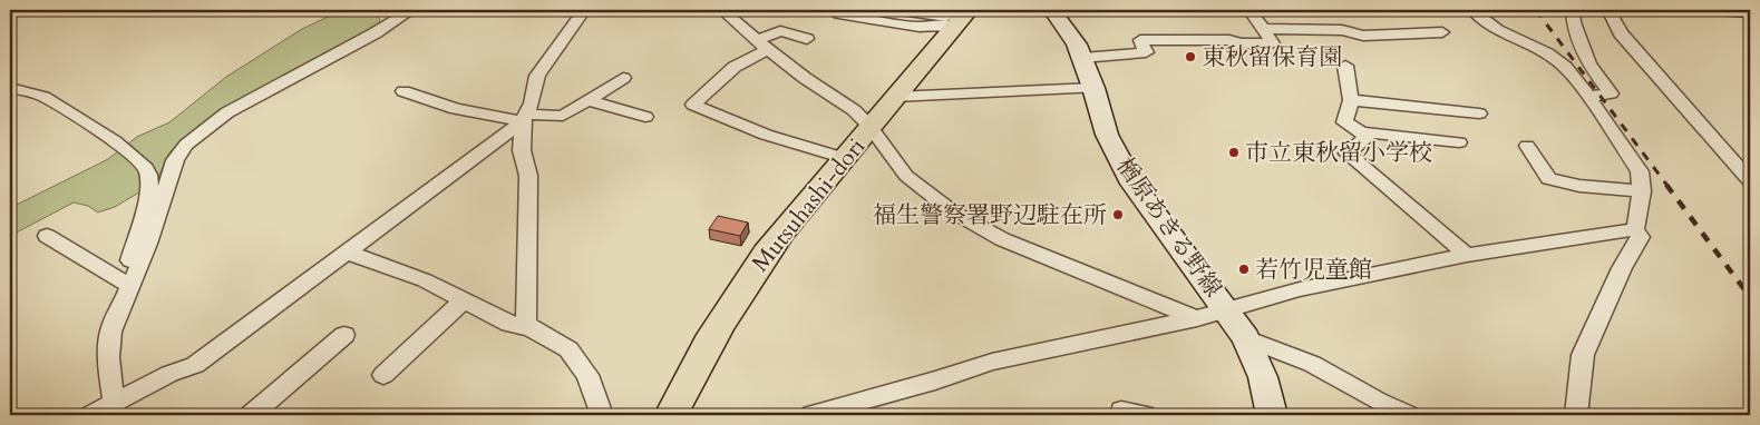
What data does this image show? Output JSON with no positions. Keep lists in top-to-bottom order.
{
  "streets": {
    "main road": ["Mutsuhashi-dori", "楢原あきる野線"]
  },
  "places": [
    "東秋留保育園",
    "市立東秋留小学校",
    "福生警察署野辺駐在所",
    "若竹児童館"
  ]
}
